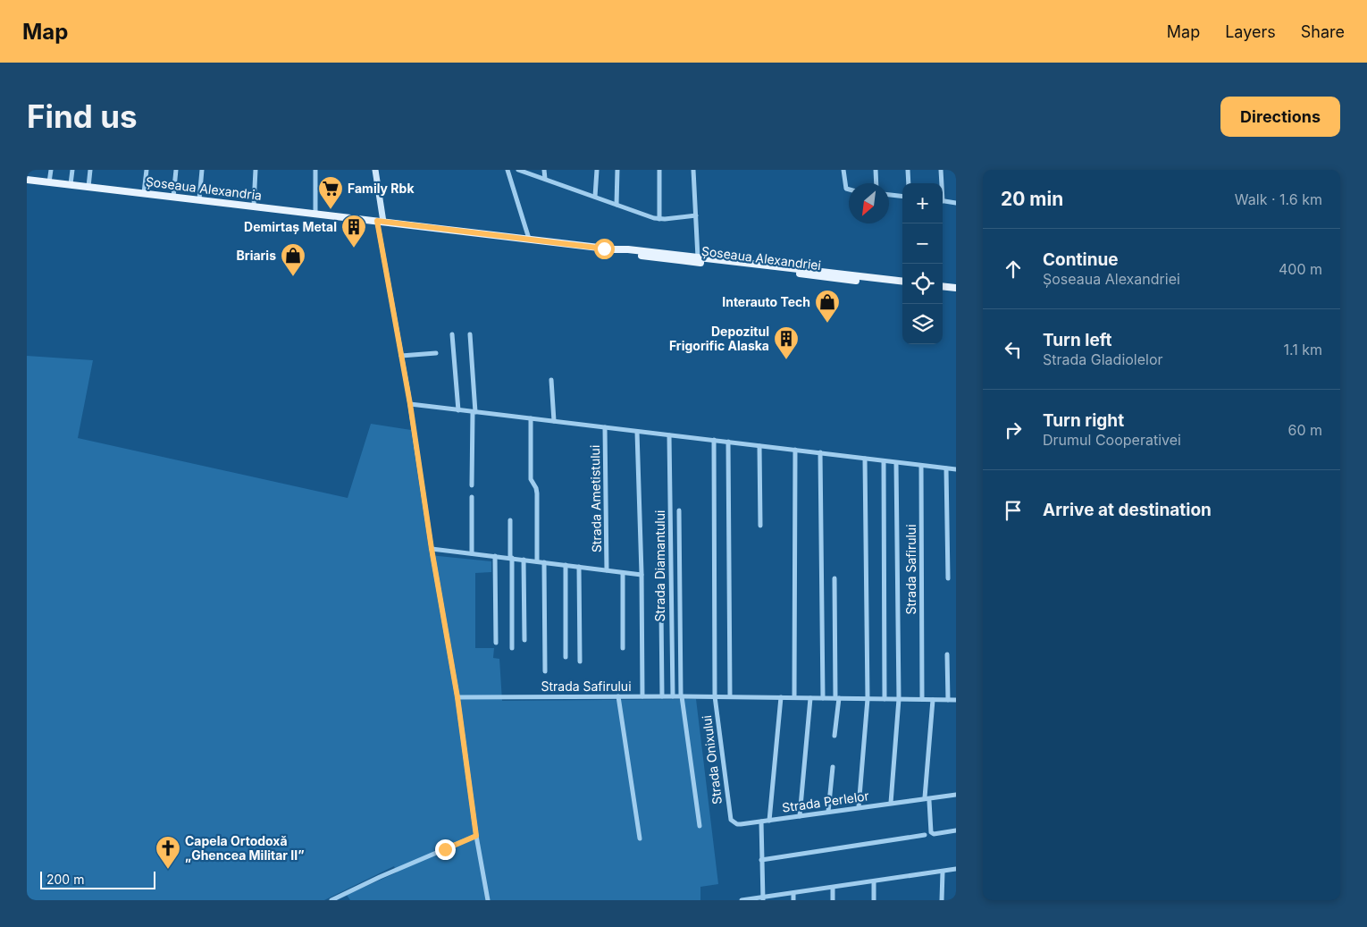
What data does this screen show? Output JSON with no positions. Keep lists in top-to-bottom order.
{
  "streets": {
    "main road": ["Șoseaua Alexandria", "Șoseaua Alexandriei"],
    "street": [
      "Strada Ametistului",
      "Strada Diamantului",
      "Strada Safirului",
      "Strada Onixului",
      "Strada Perlelor"
    ]
  },
  "crossings": [
    ["Șoseaua Alexandria", "Șoseaua Alexandriei"],
    ["Strada Diamantului", "Strada Safirului"],
    ["Strada Safirului", "Strada Onixului"],
    ["Strada Onixului", "Strada Perlelor"]
  ],
  "places": {
    "supermarket": ["Family Rbk"],
    "building": ["Demirtaș Metal", "Depozitul Frigorific Alaska"],
    "shop": ["Briaris", "Interauto Tech"],
    "church": ["Capela Ortodoxă „Ghencea Militar II”"]
  },
  "scale_bar": "200 m",
  "north": "bottom left",
  "page": {
    "header": "Map",
    "nav": ["Map", "Layers", "Share"],
    "buttons": "Directions",
    "title": "Find us",
    "heading": ["20 min", "Walk · 1.6 km"],
    "map_buttons": ["+", "−"],
    "list": [
      ["Continue", "Șoseaua Alexandriei", "400 m"],
      ["Turn left", "Strada Gladiolelor", "1.1 km"],
      ["Turn right", "Drumul Cooperativei", "60 m"],
      "Arrive at destination"
    ],
    "scale": "200 m"
  }
}
